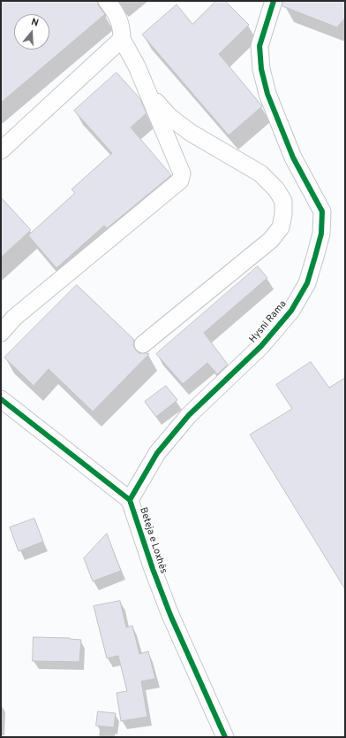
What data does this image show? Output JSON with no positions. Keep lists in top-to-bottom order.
{
  "streets": {
    "street": ["Hysni Rama", "Beteja e Loxhës"]
  },
  "crossings": [
    ["Hysni Rama", "Beteja e Loxhës"]
  ],
  "north": "top"
}
